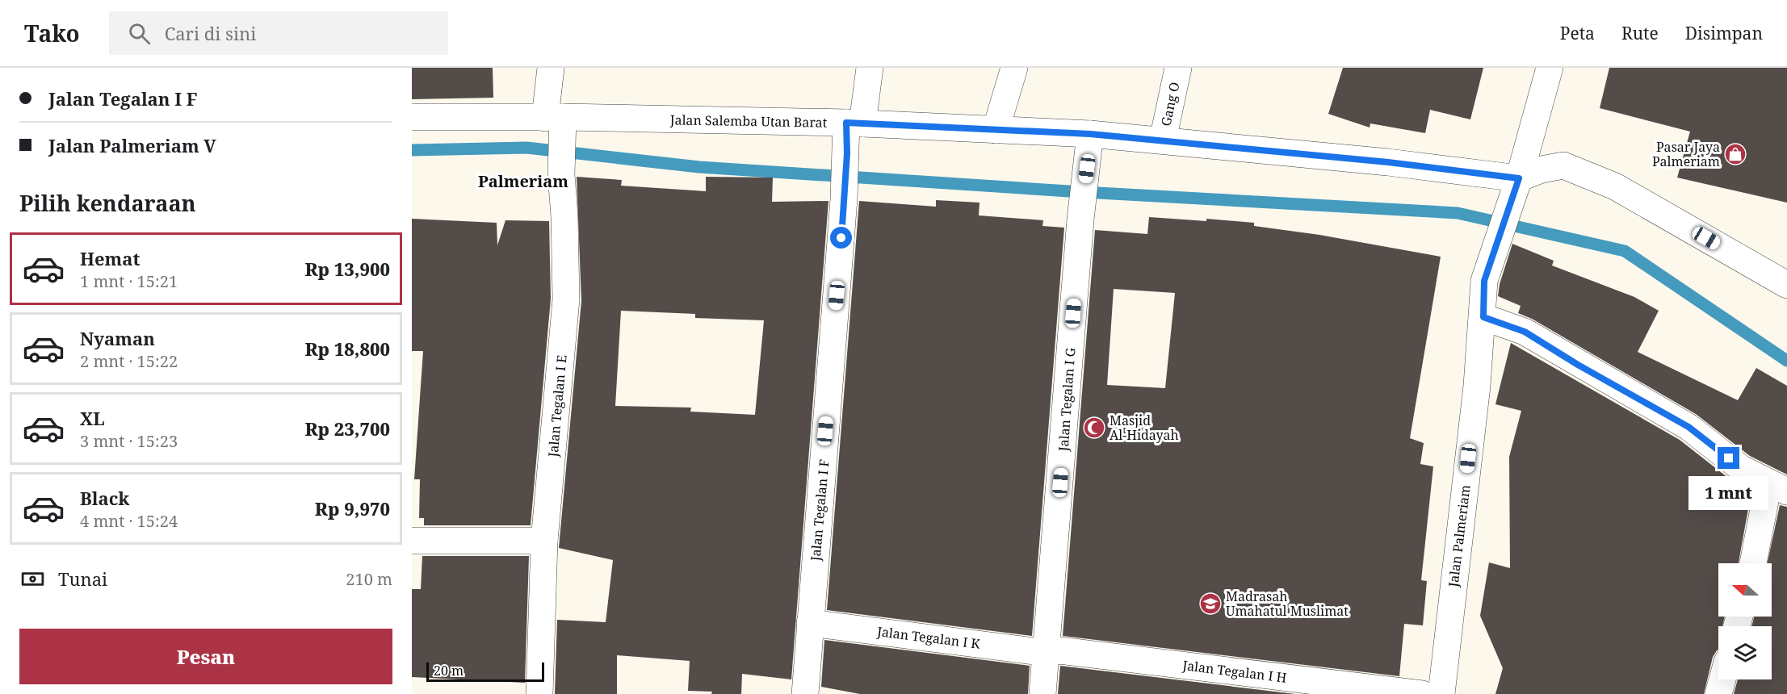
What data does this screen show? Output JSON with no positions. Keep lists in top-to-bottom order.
{
  "streets": {
    "street": [
      "Gang O",
      "Jalan Salemba Utan Barat",
      "Jalan Tegalan I G",
      "Jalan Tegalan I E",
      "Jalan Tegalan I F",
      "Jalan Palmeriam",
      "Jalan Tegalan I K",
      "Jalan Tegalan I H"
    ]
  },
  "crossings": [
    ["Gang O", "Jalan Salemba Utan Barat"],
    ["Jalan Salemba Utan Barat", "Jalan Tegalan I G"],
    ["Jalan Salemba Utan Barat", "Jalan Tegalan I E"],
    ["Jalan Salemba Utan Barat", "Jalan Tegalan I F"],
    ["Jalan Salemba Utan Barat", "Jalan Palmeriam"],
    ["Jalan Tegalan I G", "Jalan Tegalan I K"],
    ["Jalan Tegalan I G", "Jalan Tegalan I H"],
    ["Jalan Tegalan I F", "Jalan Tegalan I K"],
    ["Jalan Tegalan I K", "Jalan Tegalan I H"]
  ],
  "districts": ["Palmeriam"],
  "places": {
    "shop": ["Pasar Jaya Palmeriam"],
    "mosque": ["Masjid Al-Hidayah"],
    "school or university": ["Madrasah Umahatul Muslimat"]
  },
  "scale_bar": "20 m",
  "north": "left",
  "page": {
    "header": "Tako",
    "search": "Cari di sini",
    "nav": ["Peta", "Rute", "Disimpan"],
    "banner": ["Jalan Tegalan I F", "Jalan Palmeriam V"],
    "heading": "Pilih kendaraan",
    "list": [
      {
        "name": "Hemat",
        "note": "1 mnt · 15:21",
        "value": "Rp 13,900"
      },
      {
        "name": "Nyaman",
        "note": "2 mnt · 15:22",
        "value": "Rp 18,800"
      },
      {
        "name": "XL",
        "note": "3 mnt · 15:23",
        "value": "Rp 23,700"
      },
      {
        "name": "Black",
        "note": "4 mnt · 15:24",
        "value": "Rp 9,970"
      }
    ],
    "bubble": "1 mnt",
    "pay": ["Tunai", "210 m"],
    "buttons": "Pesan",
    "scale": "20 m"
  }
}
